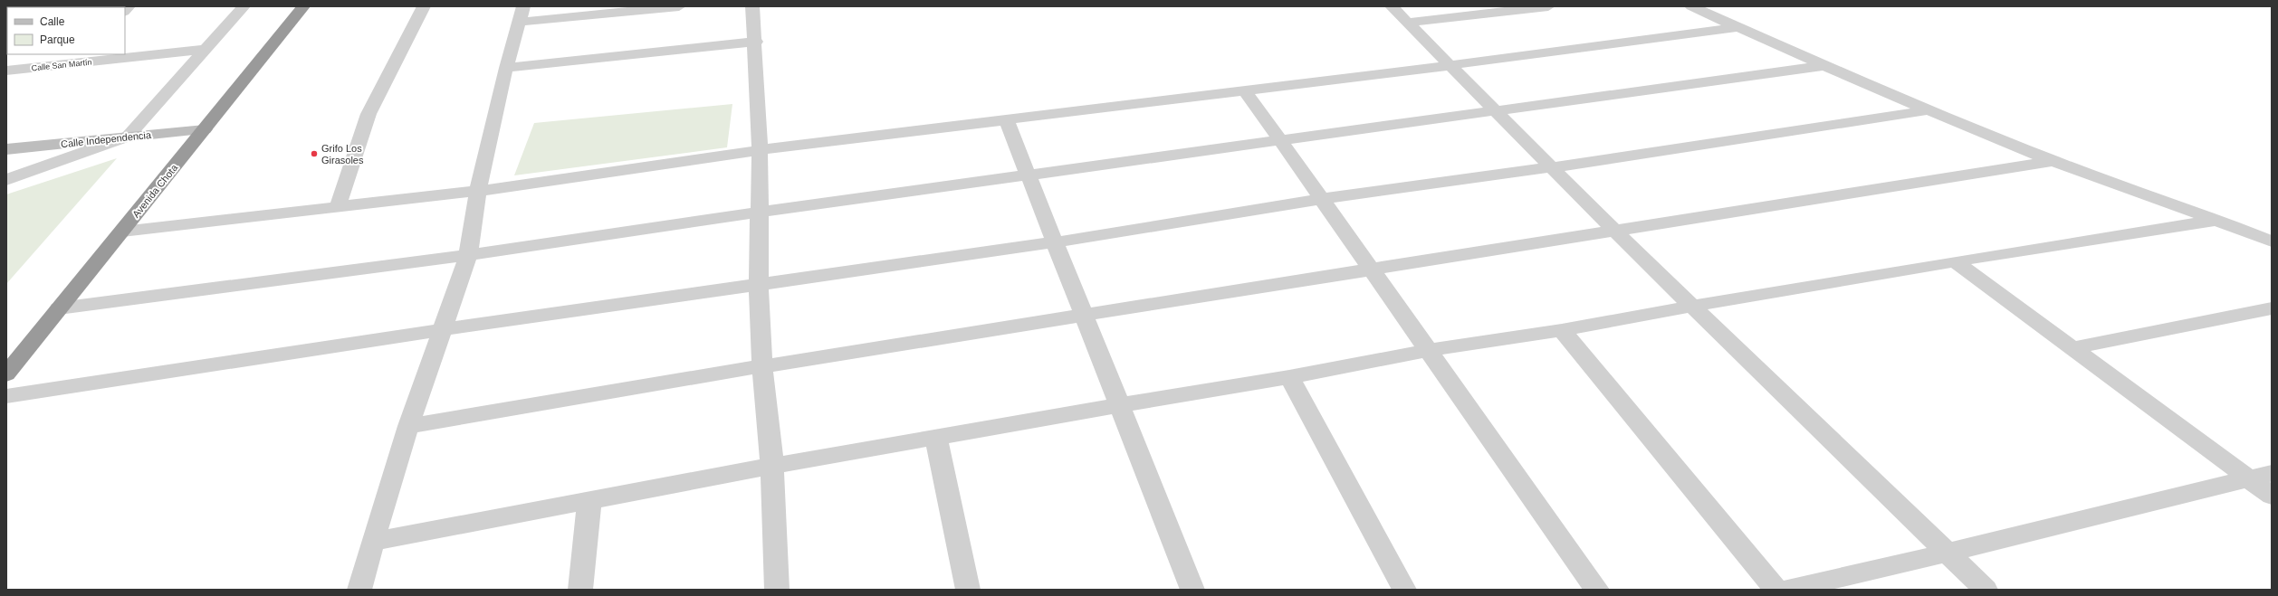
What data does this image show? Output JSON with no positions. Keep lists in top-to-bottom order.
{
  "streets": {
    "highway": ["Avenida Chota"],
    "street": ["Calle San Martín", "Calle Independencia"]
  },
  "crossings": [
    ["Calle Independencia", "Avenida Chota"]
  ],
  "places": ["Grifo Los Girasoles"],
  "legend": ["Calle", "Parque"]
}
